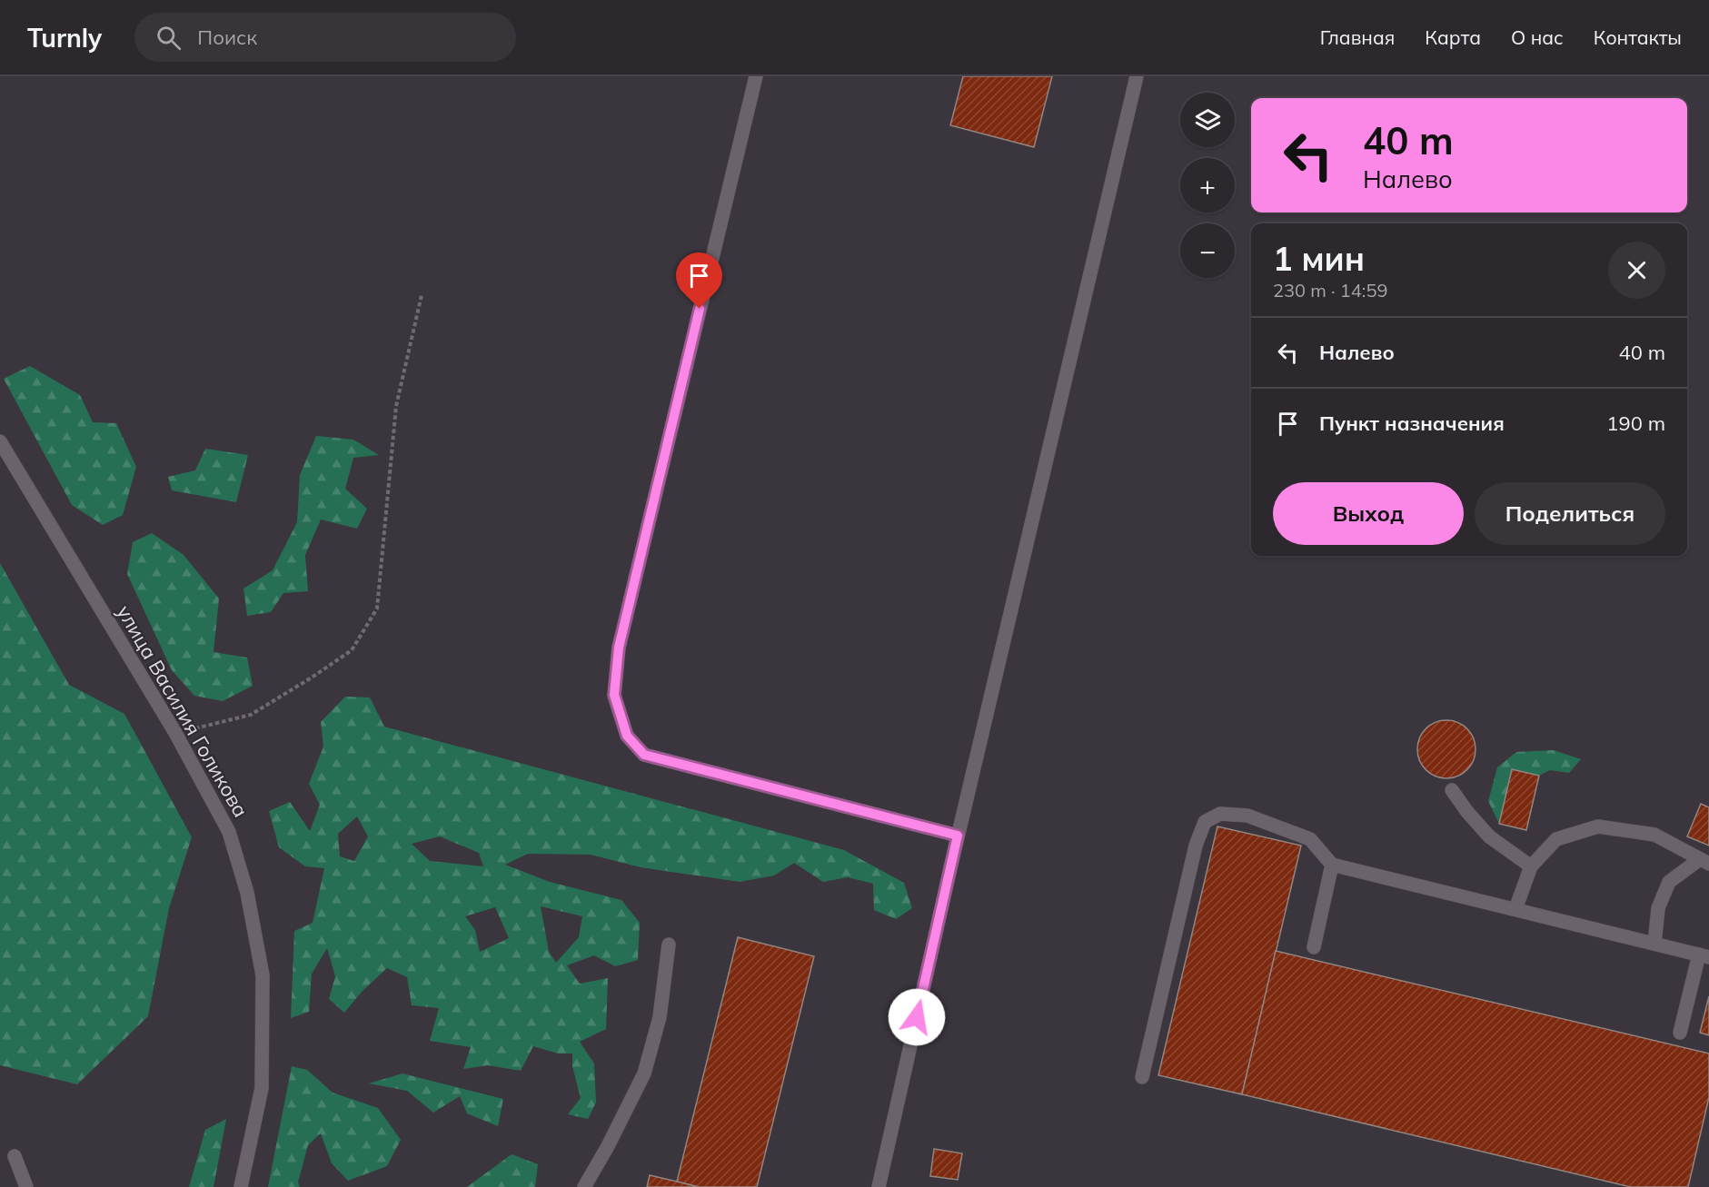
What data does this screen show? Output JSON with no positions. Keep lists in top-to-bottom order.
{
  "streets": {
    "street": ["улица Василия Голикова"]
  },
  "page": {
    "header": "Turnly",
    "search": "Поиск",
    "nav": [
      "Главная",
      "Карта",
      "О нас",
      "Контакты"
    ],
    "map_buttons": ["+", "−"],
    "turn": ["40 m", "Налево"],
    "heading": ["1 мин", "230 m · 14:59"],
    "list": [
      {
        "name": "Налево",
        "value": "40 m"
      },
      {
        "name": "Пункт назначения",
        "value": "190 m"
      }
    ],
    "buttons": ["Выход", "Поделиться"]
  }
}
